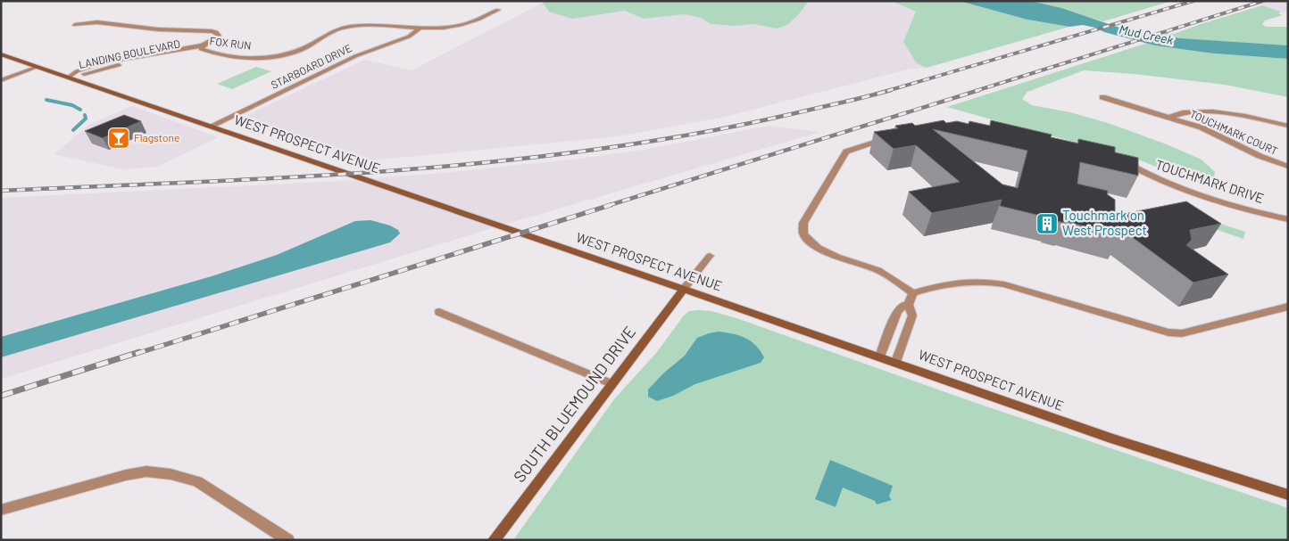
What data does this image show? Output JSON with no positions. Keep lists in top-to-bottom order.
{
  "streets": {
    "main road": ["WEST PROSPECT AVENUE", "SOUTH BLUEMOUND DRIVE"],
    "street": [
      "FOX RUN",
      "LANDING BOULEVARD",
      "STARBOARD DRIVE",
      "TOUCHMARK COURT",
      "TOUCHMARK DRIVE"
    ]
  },
  "crossings": [
    ["FOX RUN", "LANDING BOULEVARD"],
    ["FOX RUN", "STARBOARD DRIVE"],
    ["LANDING BOULEVARD", "WEST PROSPECT AVENUE"],
    ["STARBOARD DRIVE", "WEST PROSPECT AVENUE"],
    ["WEST PROSPECT AVENUE", "SOUTH BLUEMOUND DRIVE"]
  ],
  "water": ["Mud Creek"],
  "places": {
    "bar": ["Flagstone"],
    "building": ["Touchmark on West Prospect"]
  }
}
